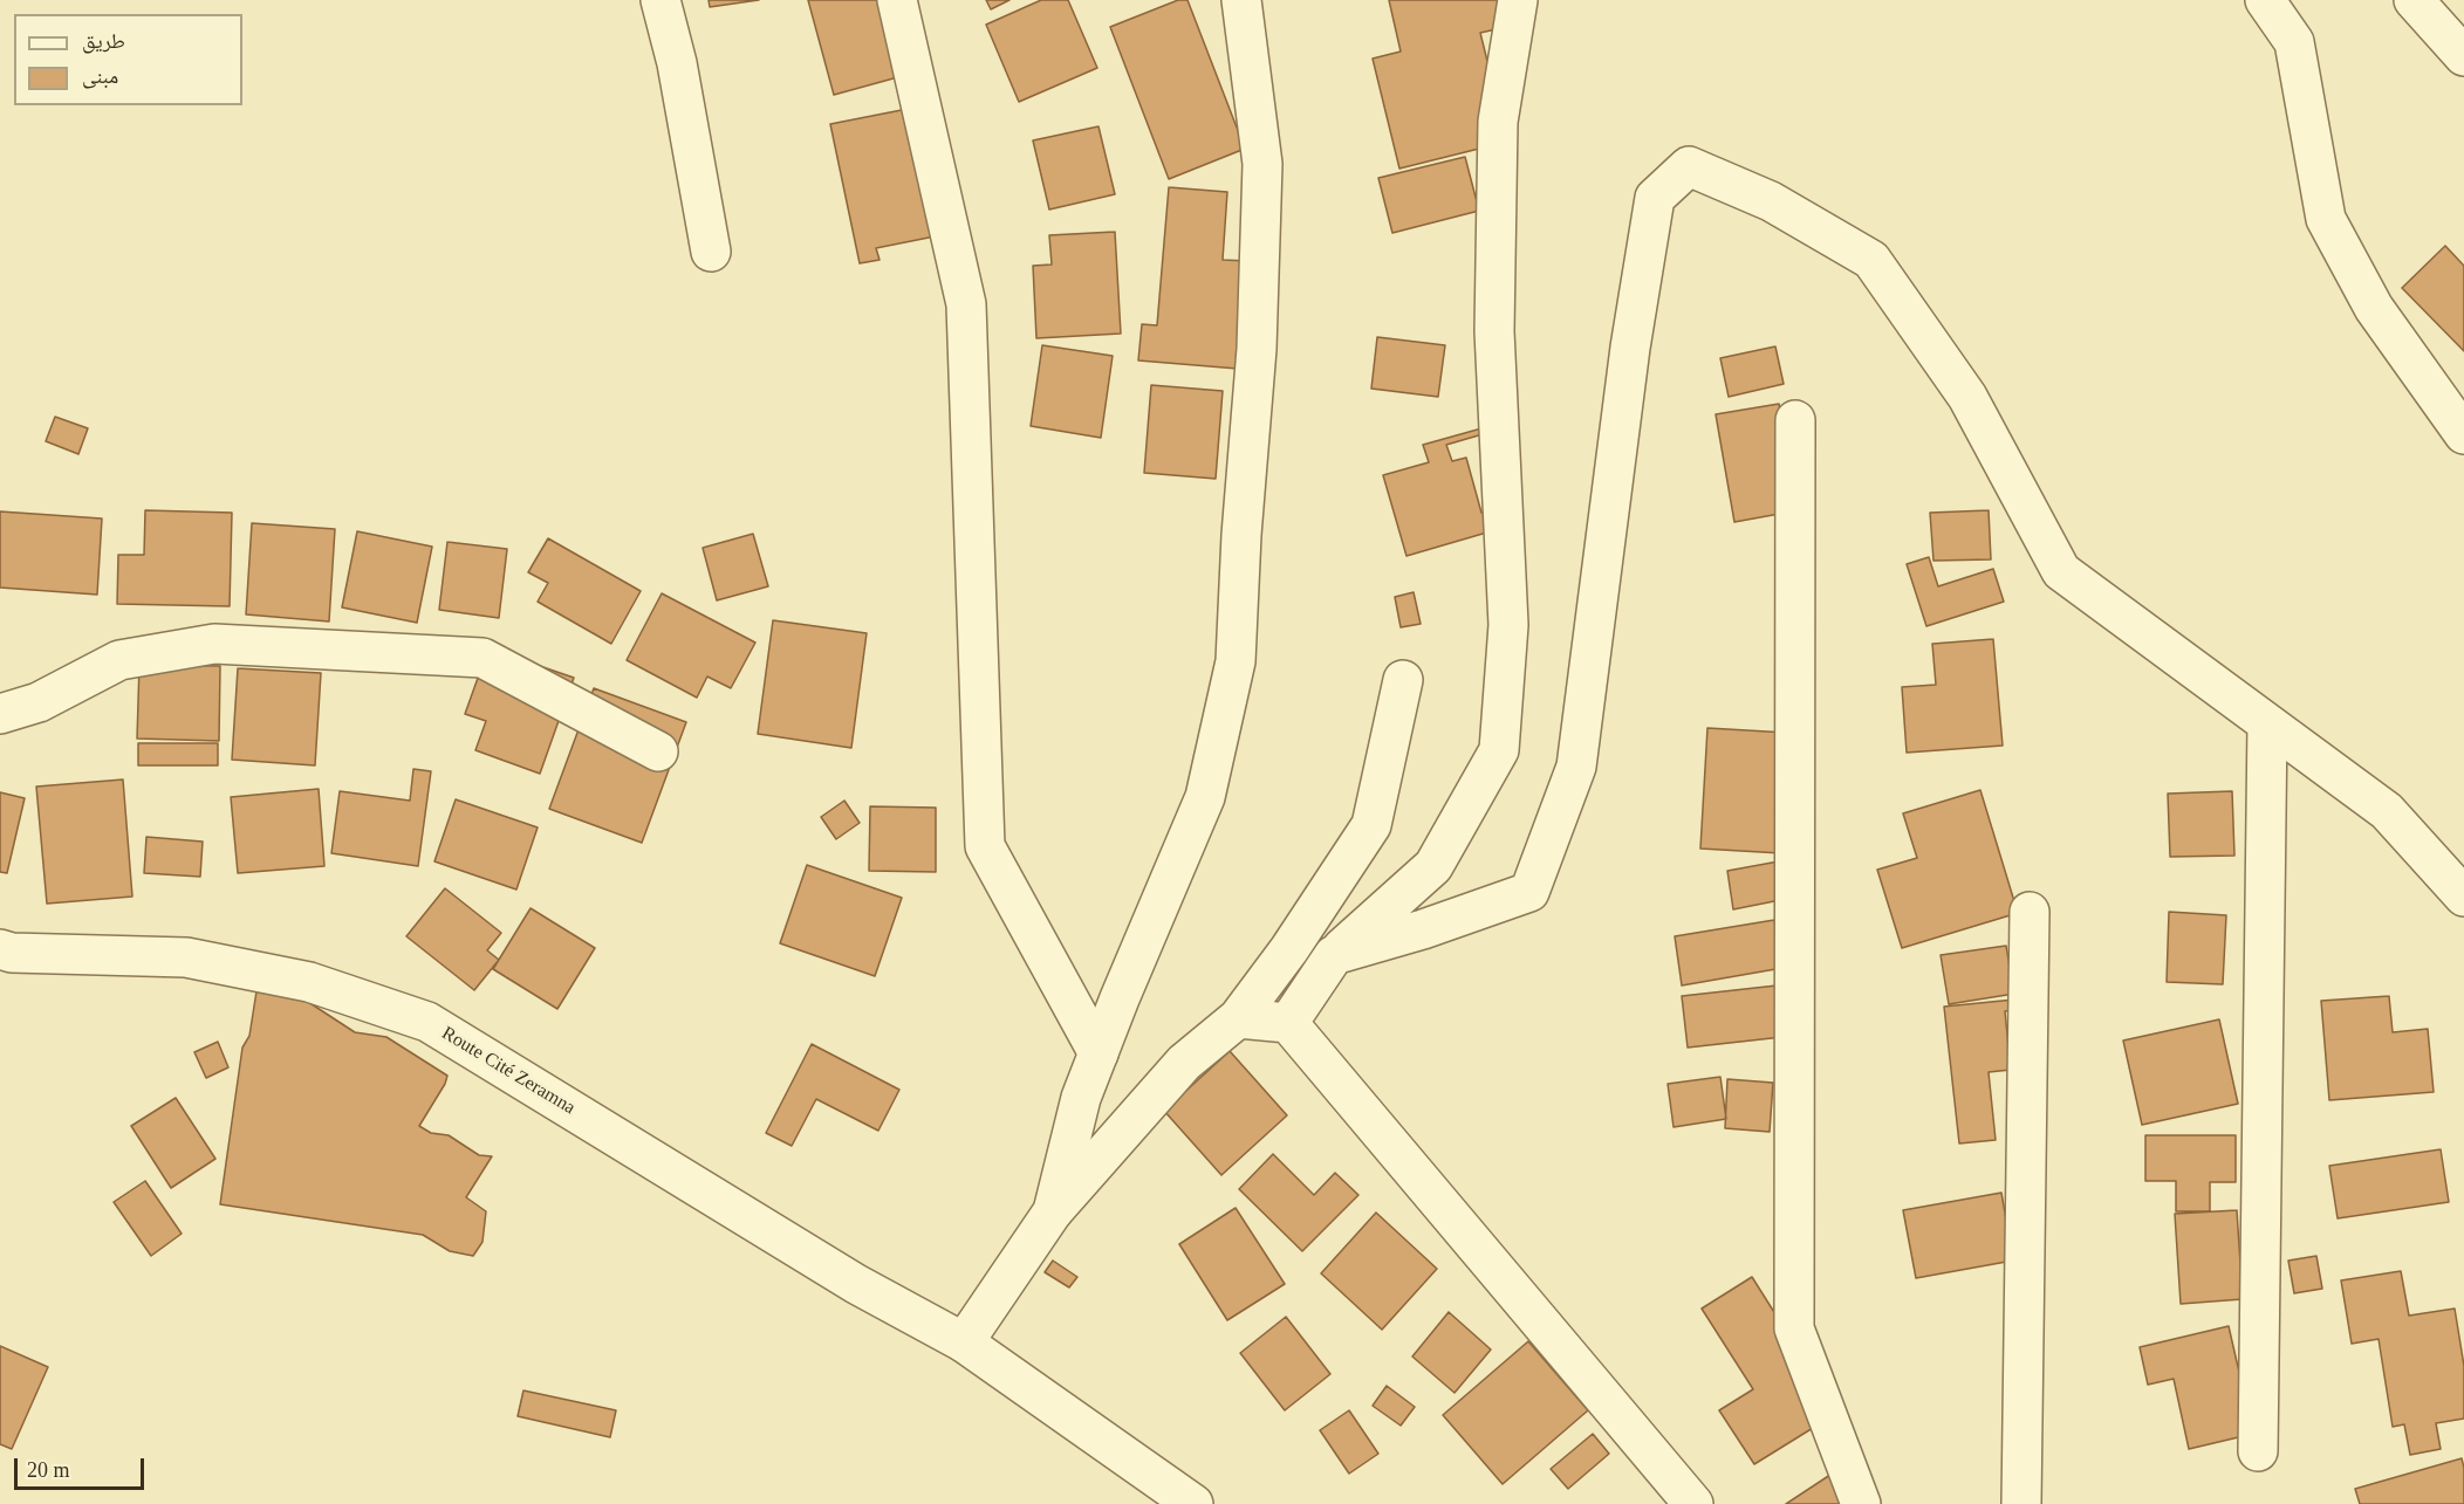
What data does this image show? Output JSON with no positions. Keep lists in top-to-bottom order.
{
  "streets": {
    "street": ["Route Cité Zeramna"]
  },
  "legend": ["طريق", "مبنى"],
  "scale_bar": "20 m"
}
